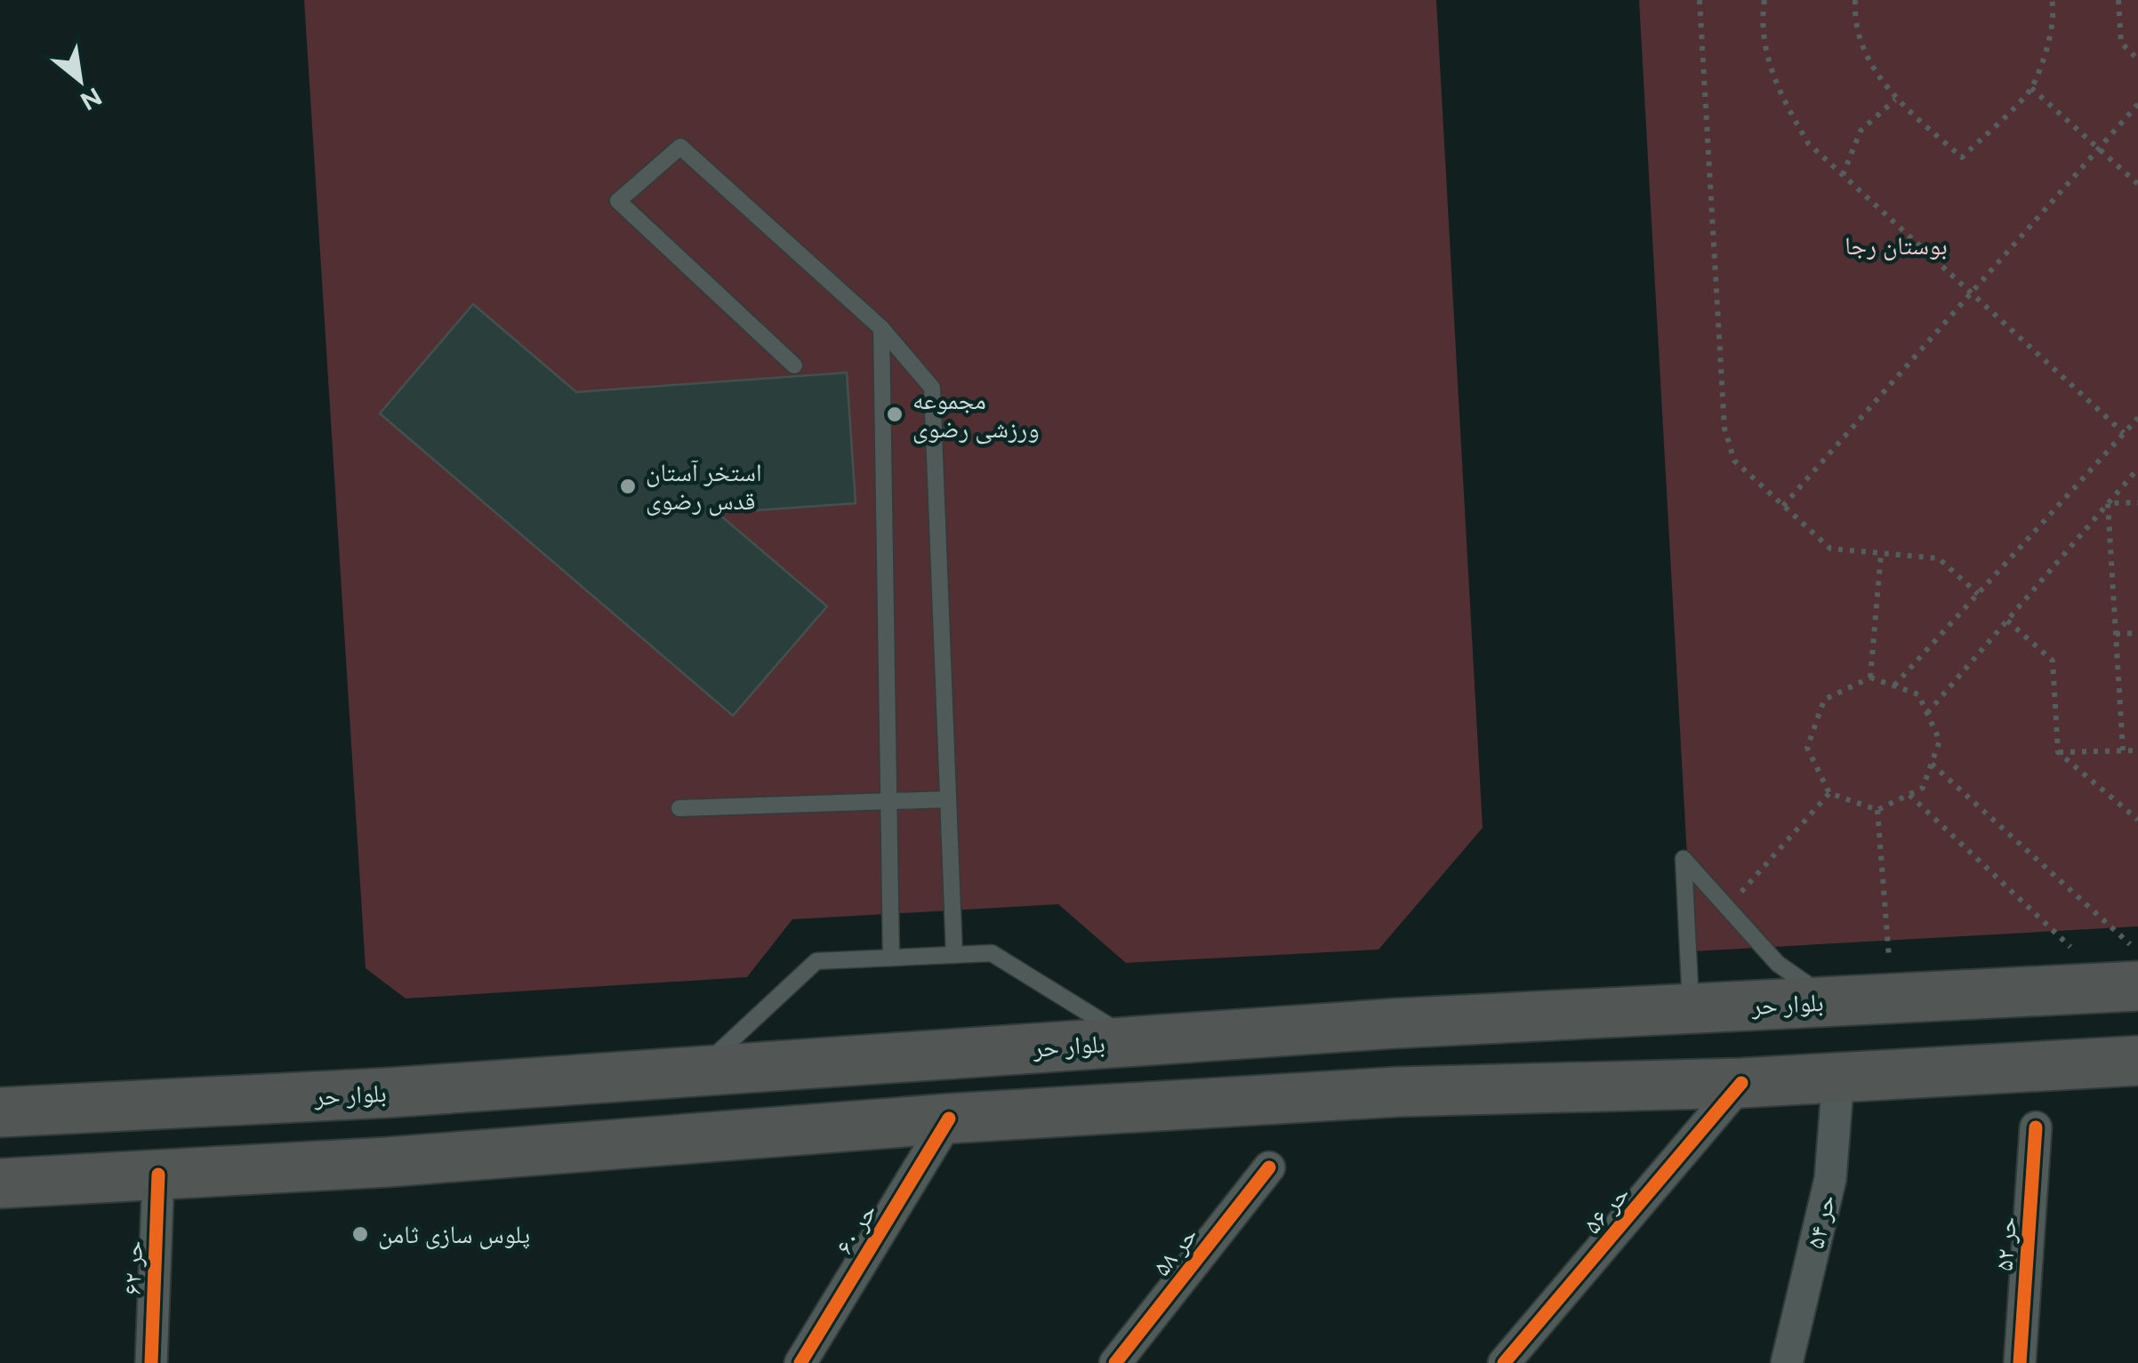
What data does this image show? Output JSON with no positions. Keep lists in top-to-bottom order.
{
  "streets": {
    "main road": ["بلوار حر"],
    "street": [
      "حر ۵۶",
      "حر ۵۴",
      "حر ۶۰",
      "حر ۵۲",
      "حر ۵۸",
      "حر ۶۲"
    ]
  },
  "parks": ["بوستان رجا"],
  "places": ["مجموعه ورزشی رضوی", "استخر آستان قدس رضوی", "پلوس سازی ثامن"],
  "north": "bottom right"
}
